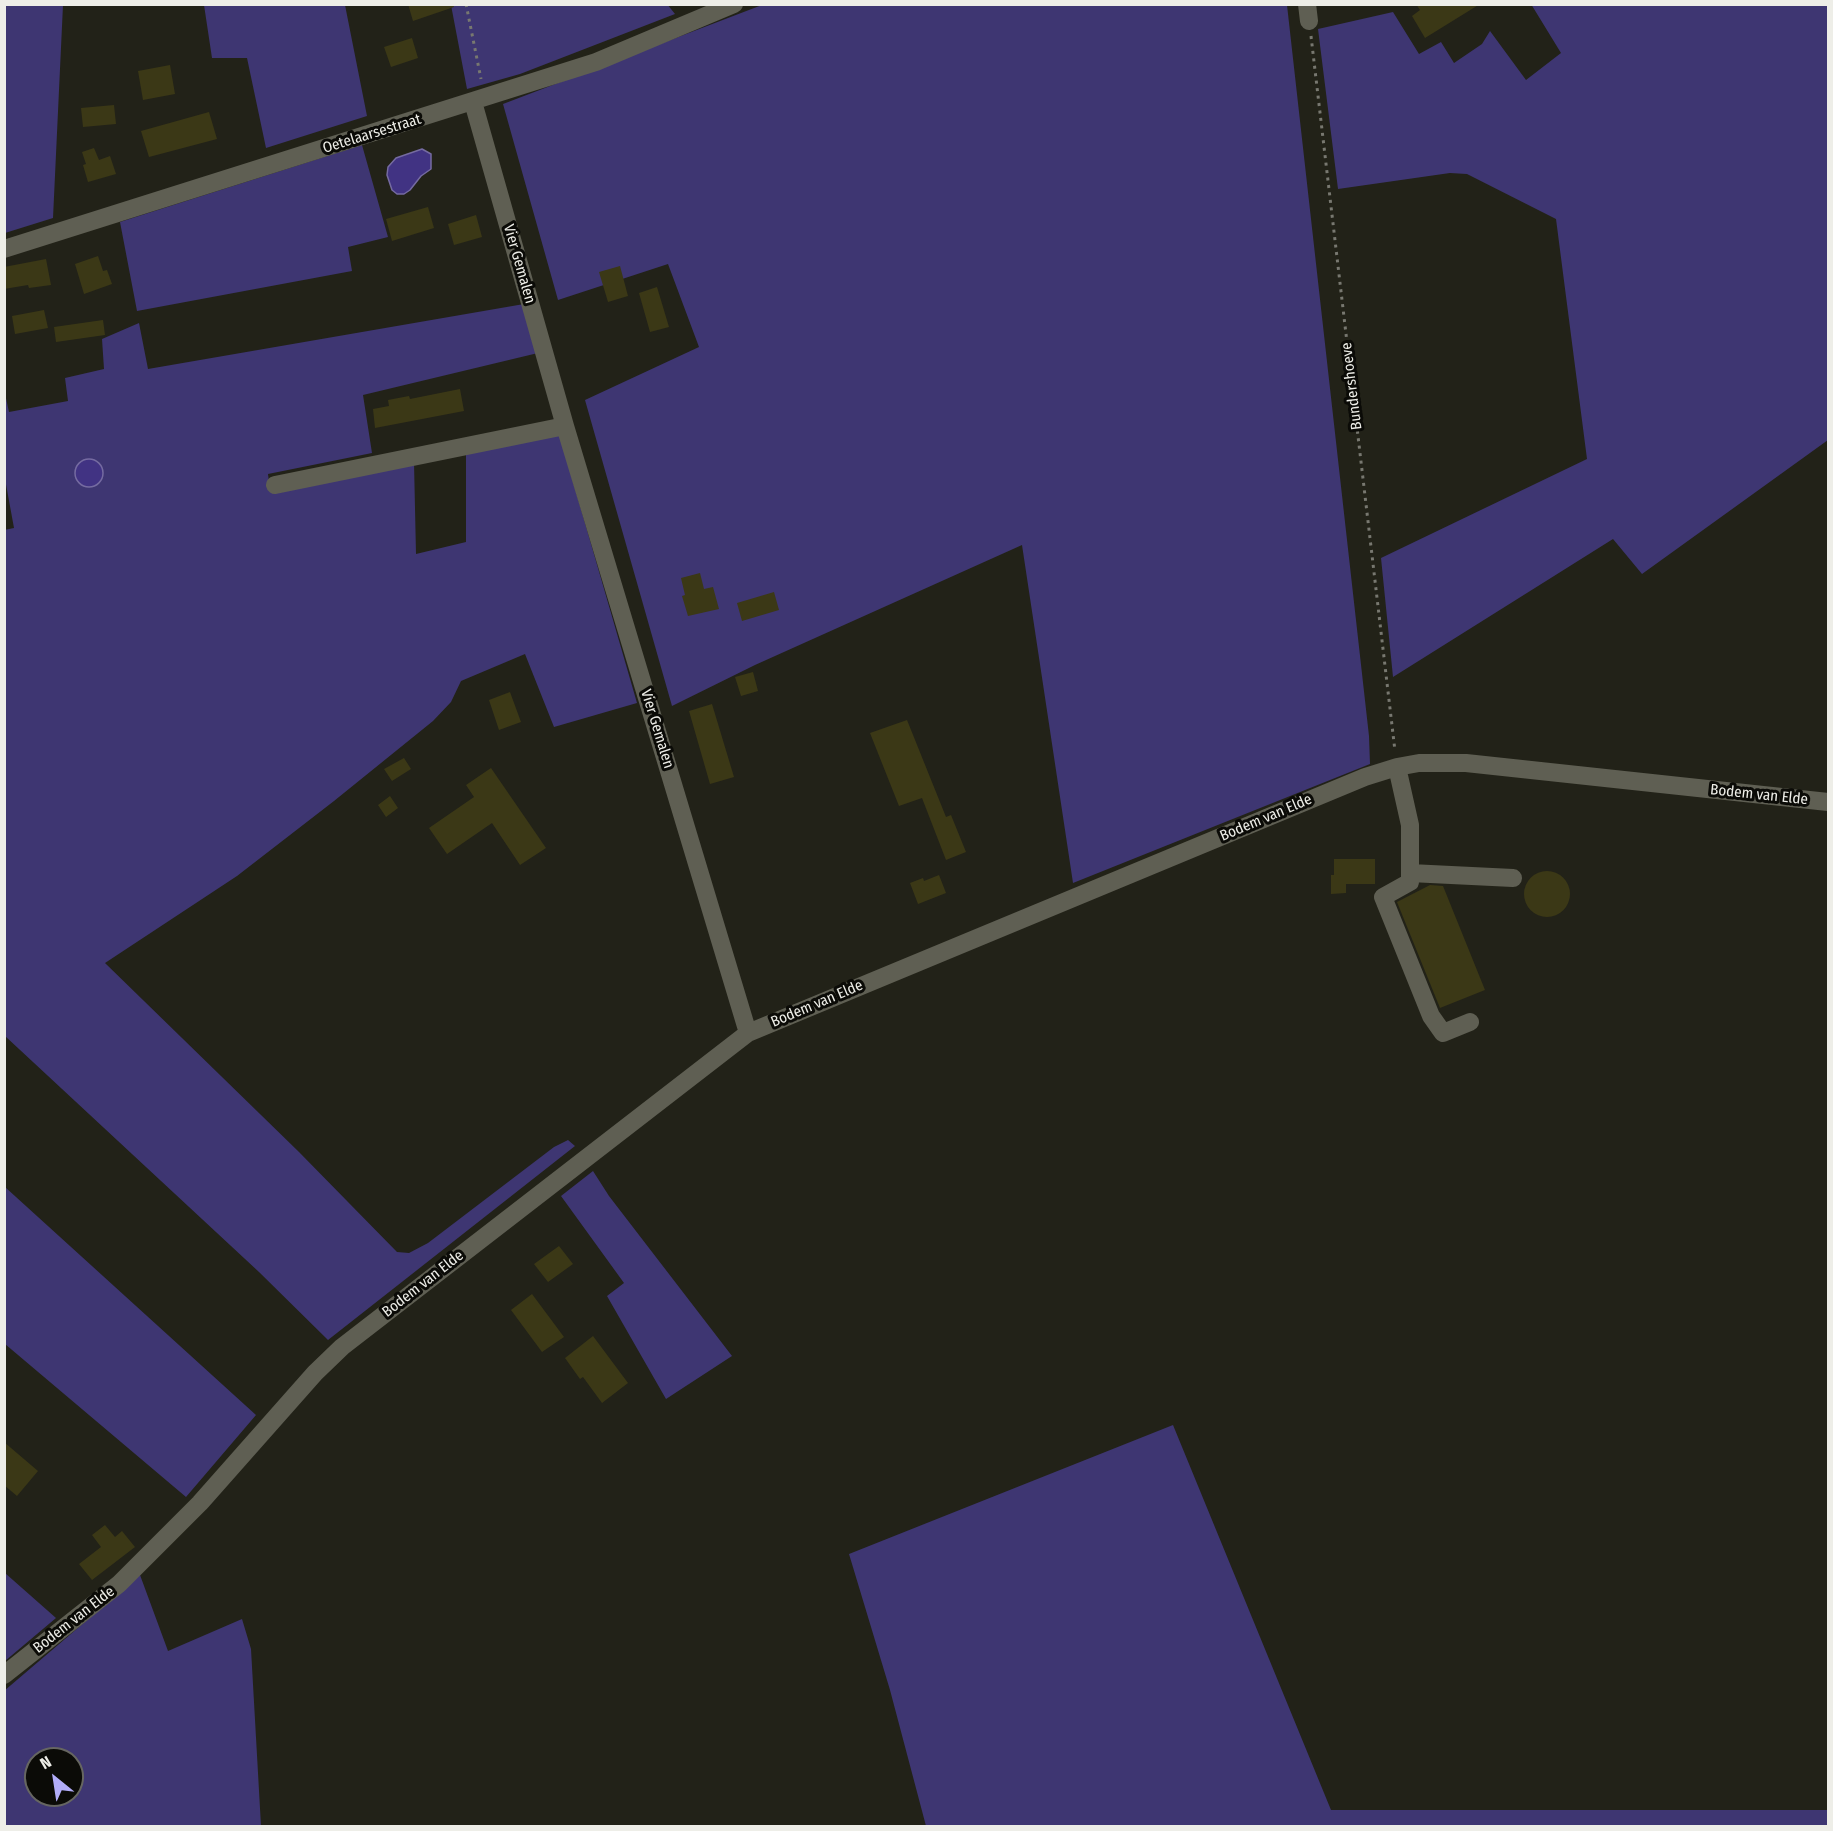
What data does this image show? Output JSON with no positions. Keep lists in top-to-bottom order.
{
  "streets": {
    "street": ["Oetelaarsestraat", "Vier Gemalen", "Bodem van Elde"],
    "path": ["Bundershoeve"]
  },
  "crossings": [
    ["Oetelaarsestraat", "Vier Gemalen"],
    ["Vier Gemalen", "Bodem van Elde"],
    ["Bundershoeve", "Bodem van Elde"]
  ],
  "north": "top left"
}
